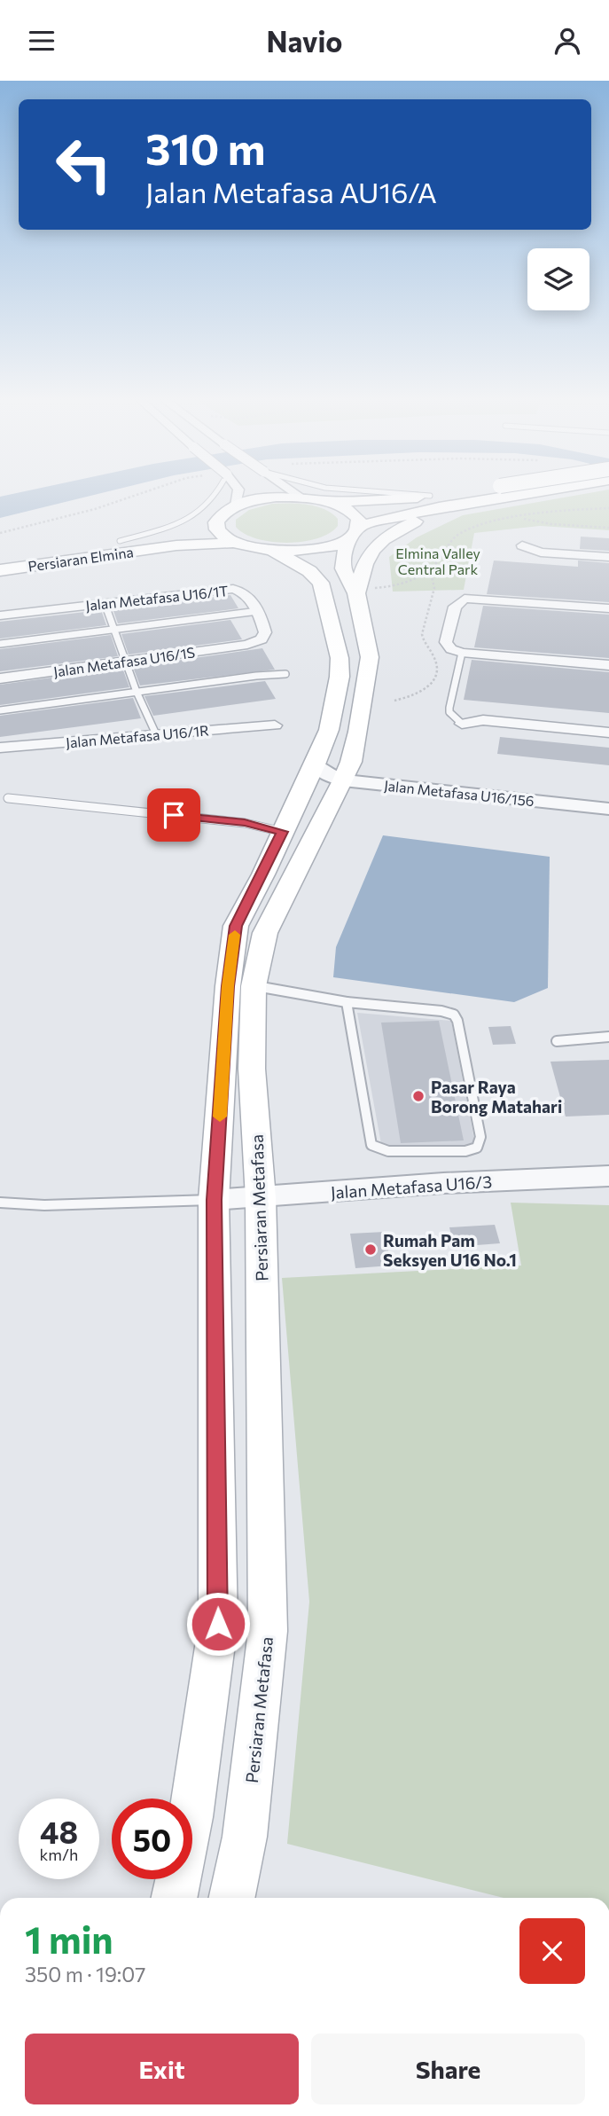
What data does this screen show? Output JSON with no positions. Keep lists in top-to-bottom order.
{
  "streets": {
    "main road": ["Persiaran Elmina", "Persiaran Metafasa"],
    "street": [
      "Jalan Metafasa U16/1T",
      "Jalan Metafasa U16/1S",
      "Jalan Metafasa U16/1R",
      "Jalan Metafasa U16/156",
      "Jalan Metafasa U16/3"
    ]
  },
  "crossings": [
    ["Jalan Metafasa U16/156", "Persiaran Metafasa"],
    ["Jalan Metafasa U16/3", "Persiaran Metafasa"]
  ],
  "parks": ["Elmina Valley Central Park"],
  "places": ["Pasar Raya Borong Matahari", "Rumah Pam Seksyen U16 No.1"],
  "page": {
    "header": "Navio",
    "turn": ["310 m", "Jalan Metafasa AU16/A"],
    "speed": "48 km/h",
    "limit": "50",
    "heading": ["1 min", "350 m · 19:07"],
    "buttons": ["Exit", "Share"]
  }
}
